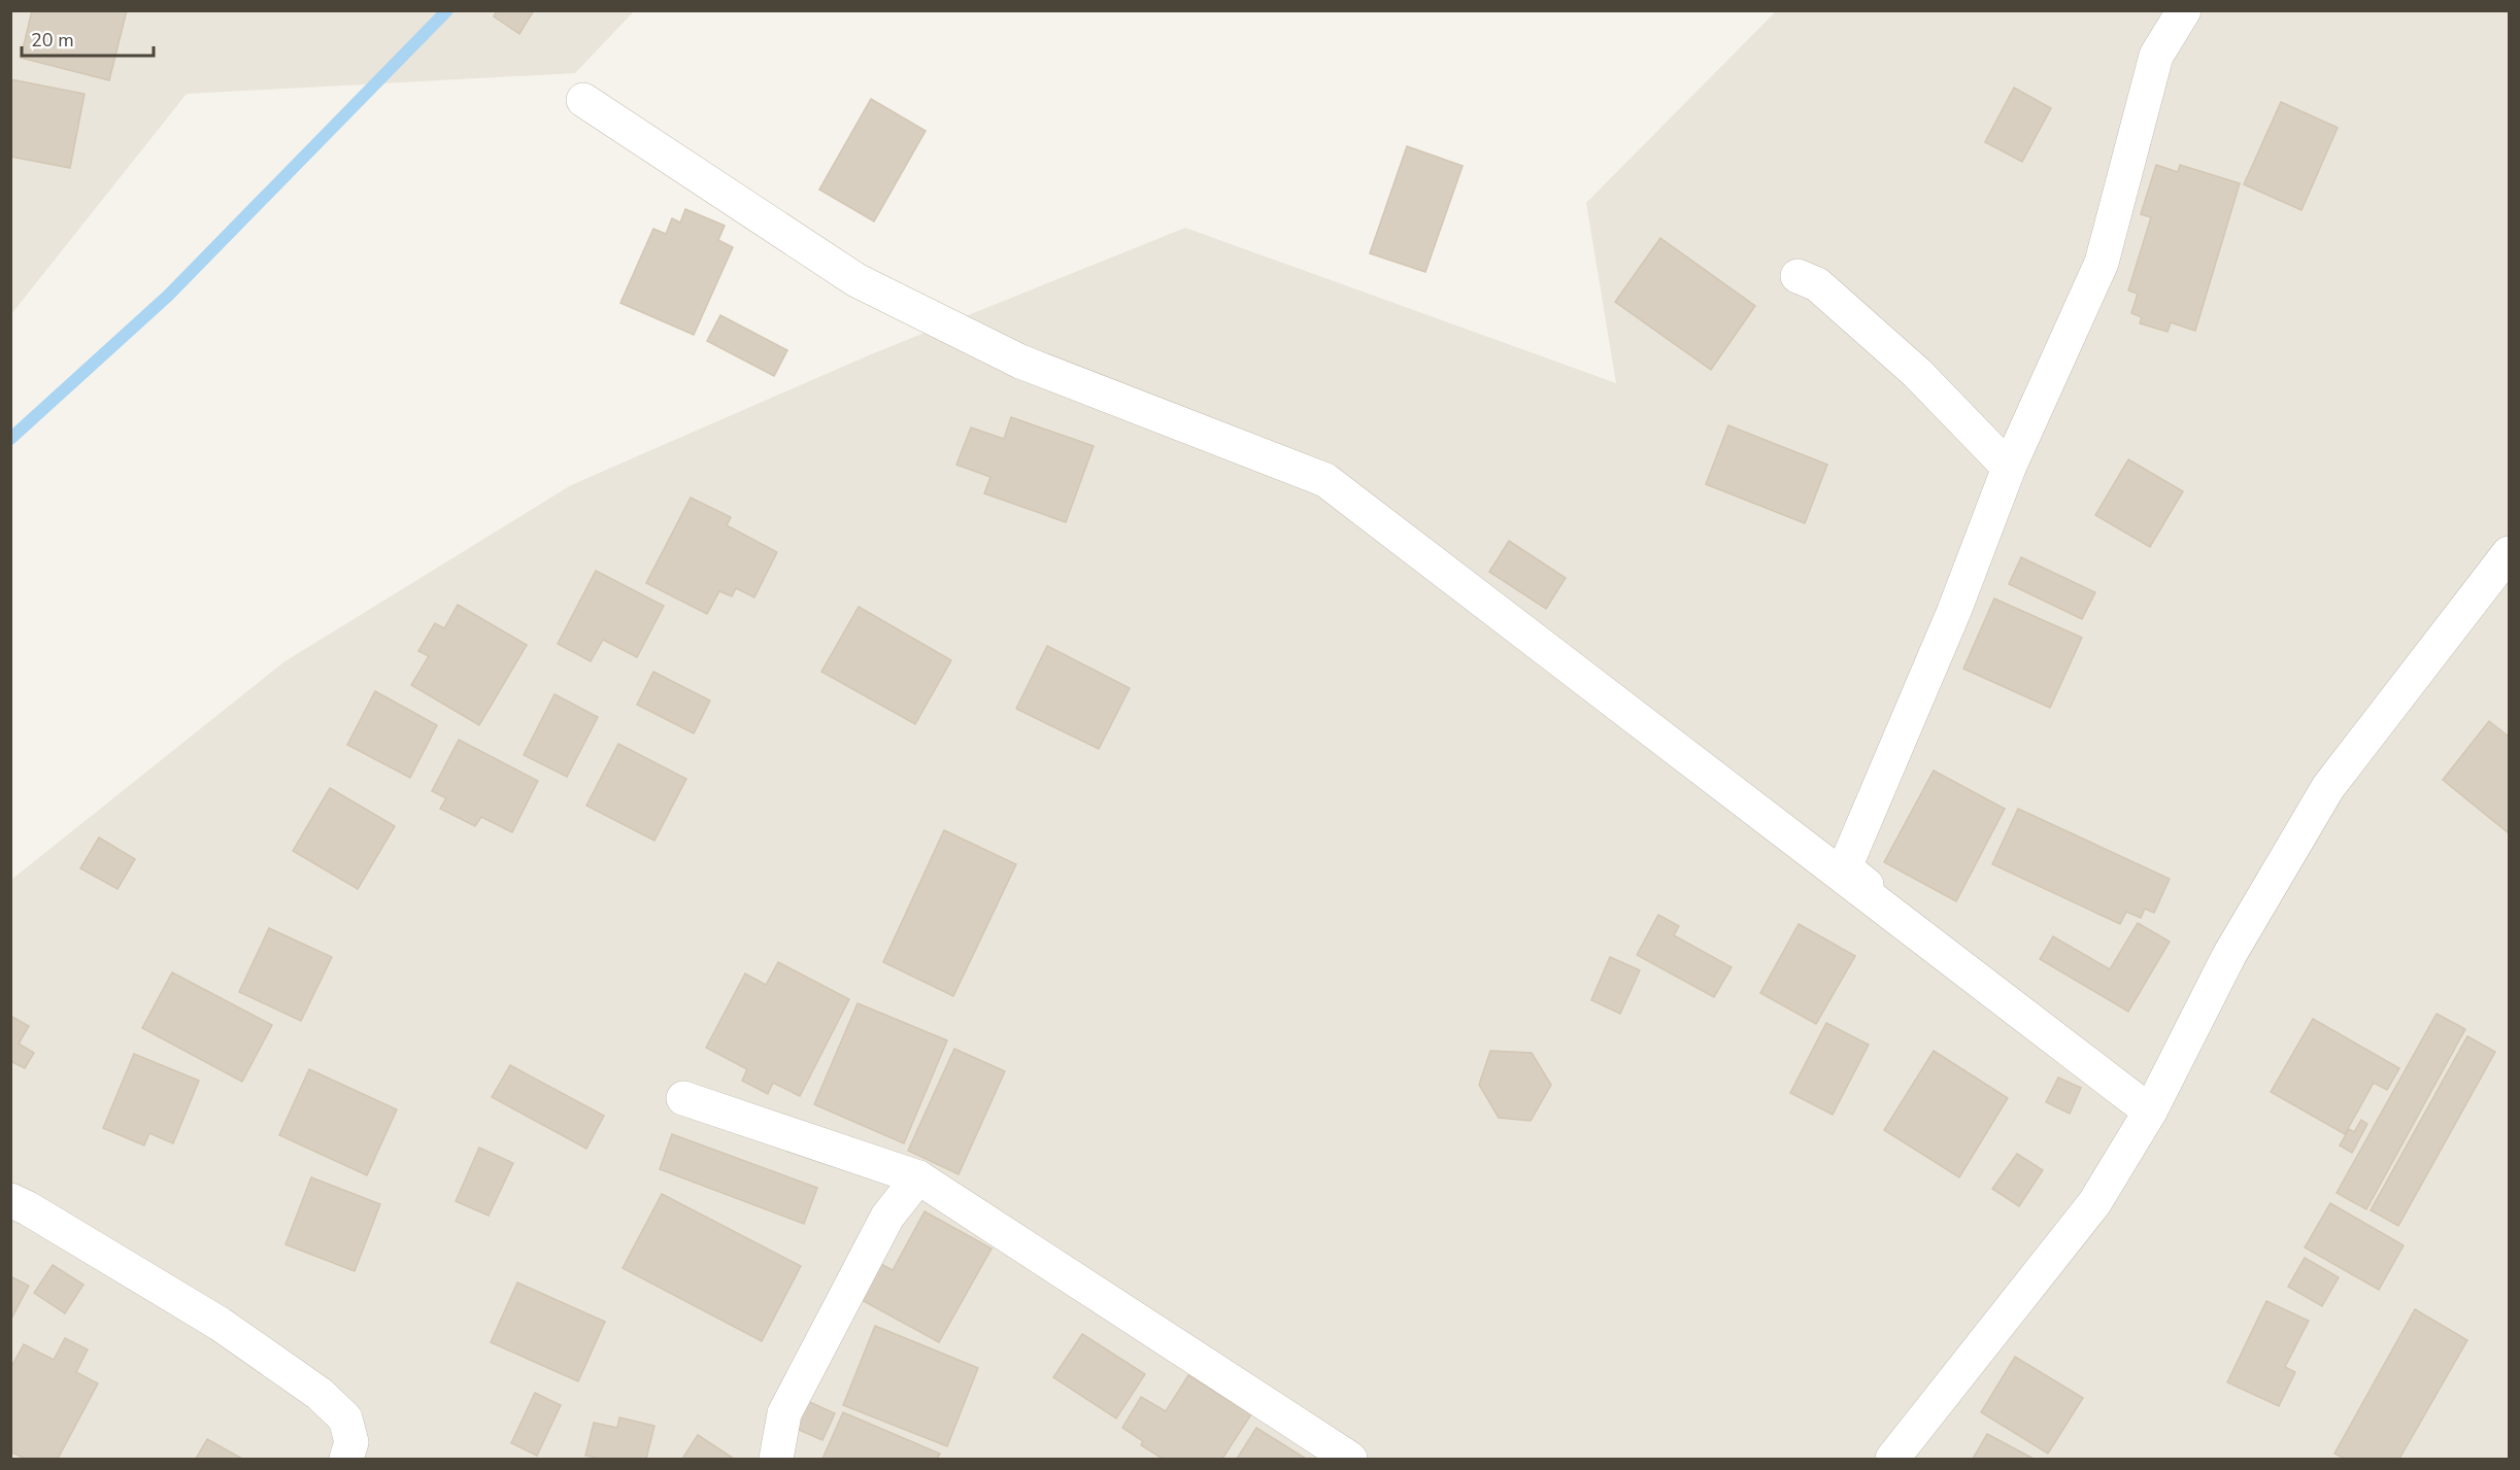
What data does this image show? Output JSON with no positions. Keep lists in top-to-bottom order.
{
  "scale_bar": "20 m"
}
